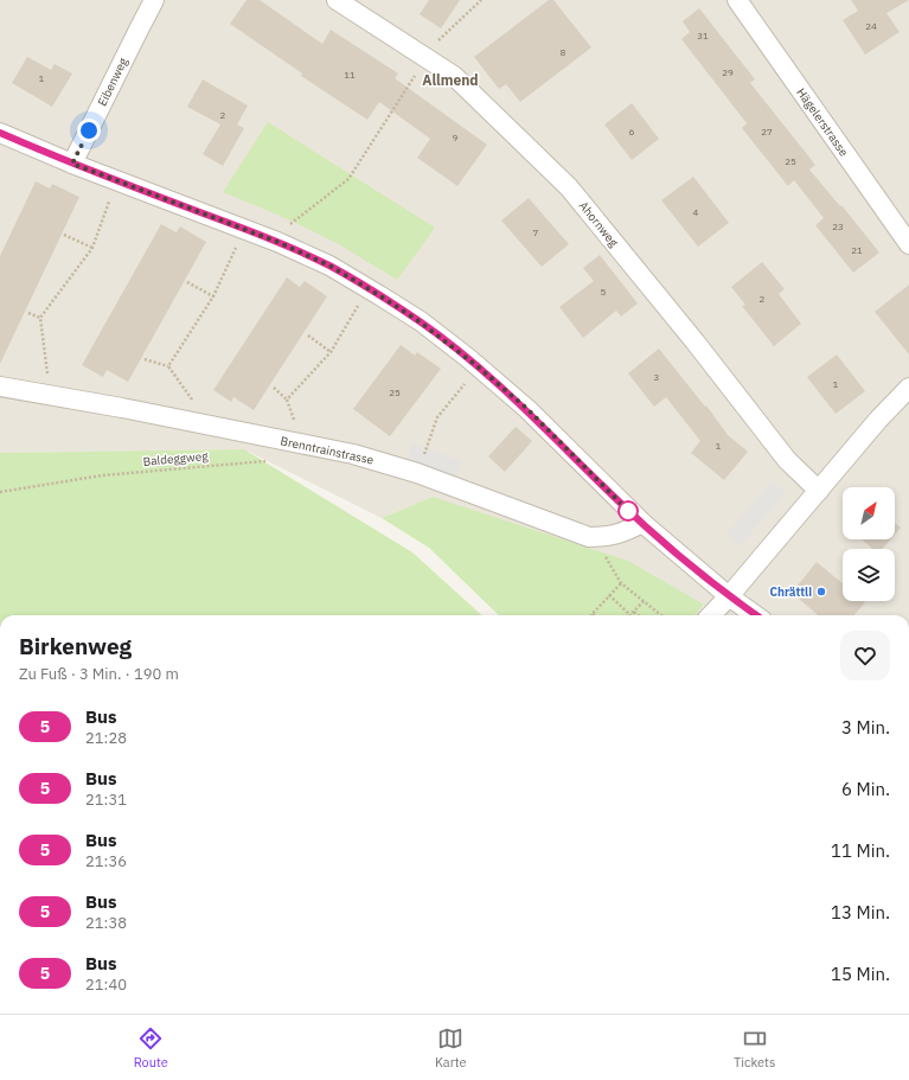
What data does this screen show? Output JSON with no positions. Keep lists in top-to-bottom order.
{
  "streets": {
    "street": [
      "Eibenweg",
      "Hägelerstrasse",
      "Ahornweg",
      "Brenntrainstrasse"
    ],
    "path": ["Baldeggweg"]
  },
  "districts": ["Allmend"],
  "places": ["Chrättli"],
  "lines": ["bus line 5"],
  "house_numbers": [
    "24",
    "31",
    "8",
    "29",
    "11",
    "1",
    "2",
    "6",
    "27",
    "9",
    "25",
    "4",
    "23",
    "7",
    "21",
    "5",
    "2",
    "3",
    "1",
    "25",
    "1"
  ],
  "north": "top right",
  "page": {
    "heading": ["Birkenweg", "Zu Fuß · 3 Min. · 190 m"],
    "list": [
      {
        "mark": "5",
        "name": "Bus",
        "note": "21:28",
        "value": "3 Min."
      },
      {
        "mark": "5",
        "name": "Bus",
        "note": "21:31",
        "value": "6 Min."
      },
      {
        "mark": "5",
        "name": "Bus",
        "note": "21:36",
        "value": "11 Min."
      },
      {
        "mark": "5",
        "name": "Bus",
        "note": "21:38",
        "value": "13 Min."
      },
      {
        "mark": "5",
        "name": "Bus",
        "note": "21:40",
        "value": "15 Min."
      }
    ],
    "tabs": ["Route", "Karte", "Tickets"]
  }
}
